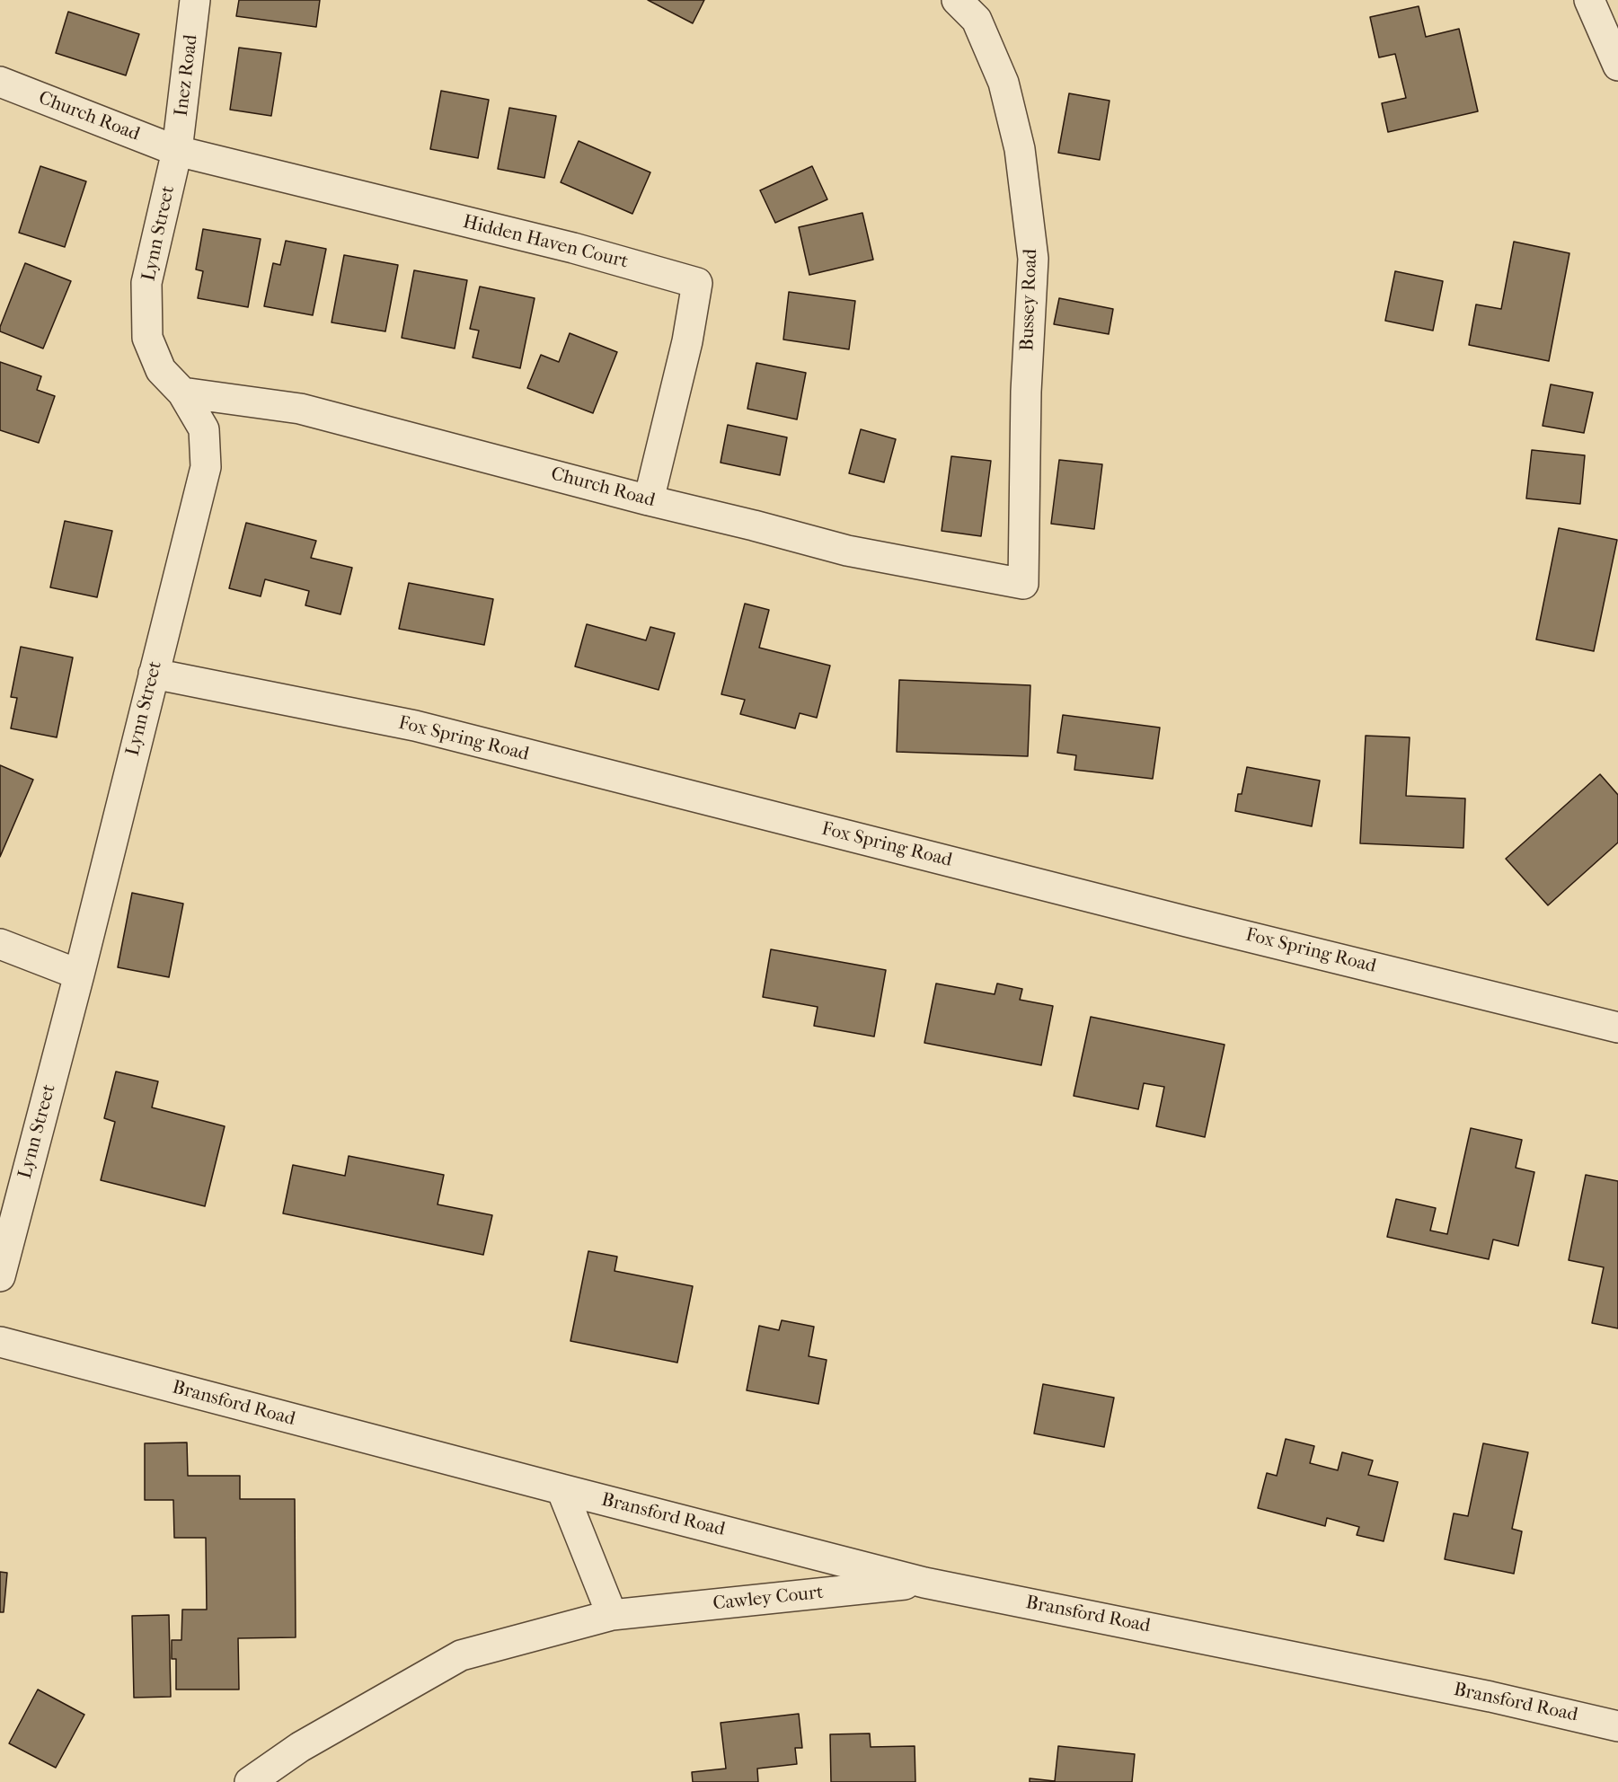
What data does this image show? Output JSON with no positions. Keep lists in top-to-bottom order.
{
  "streets": {
    "street": [
      "Inez Road",
      "Church Road",
      "Lynn Street",
      "Hidden Haven Court",
      "Bussey Road",
      "Fox Spring Road",
      "Bransford Road",
      "Cawley Court"
    ]
  },
  "crossings": [
    ["Inez Road", "Church Road"],
    ["Inez Road", "Lynn Street"],
    ["Inez Road", "Hidden Haven Court"],
    ["Church Road", "Lynn Street"],
    ["Church Road", "Hidden Haven Court"],
    ["Church Road", "Bussey Road"],
    ["Lynn Street", "Hidden Haven Court"],
    ["Lynn Street", "Fox Spring Road"],
    ["Bransford Road", "Cawley Court"]
  ]
}
